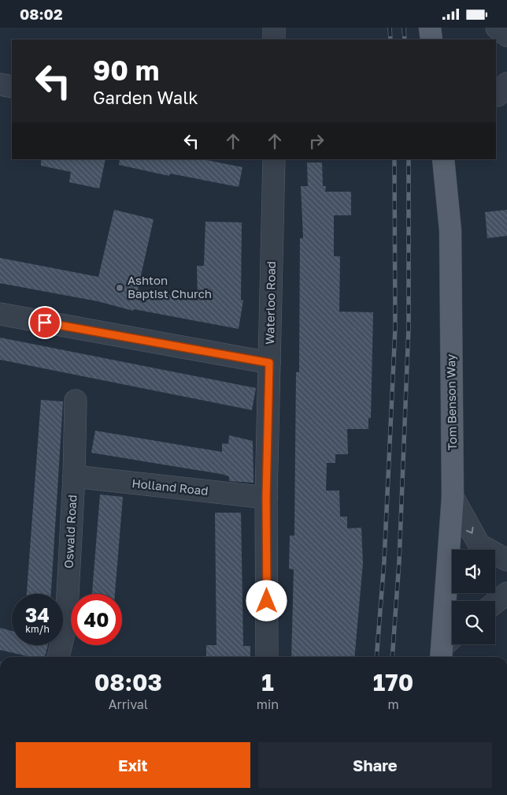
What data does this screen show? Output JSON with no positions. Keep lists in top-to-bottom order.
{
  "streets": {
    "main road": ["Tom Benson Way"],
    "street": ["Waterloo Road", "Holland Road", "Oswald Road"]
  },
  "crossings": [
    ["Waterloo Road", "Holland Road"],
    ["Holland Road", "Oswald Road"]
  ],
  "places": ["Ashton Baptist Church"],
  "page": {
    "status": "08:02",
    "turn": ["90 m", "Garden Walk"],
    "speed": "34 km/h",
    "limit": "40",
    "eta": [
      "08:03",
      "Arrival",
      "1",
      "min",
      "170",
      "m"
    ],
    "buttons": ["Exit", "Share"]
  }
}
